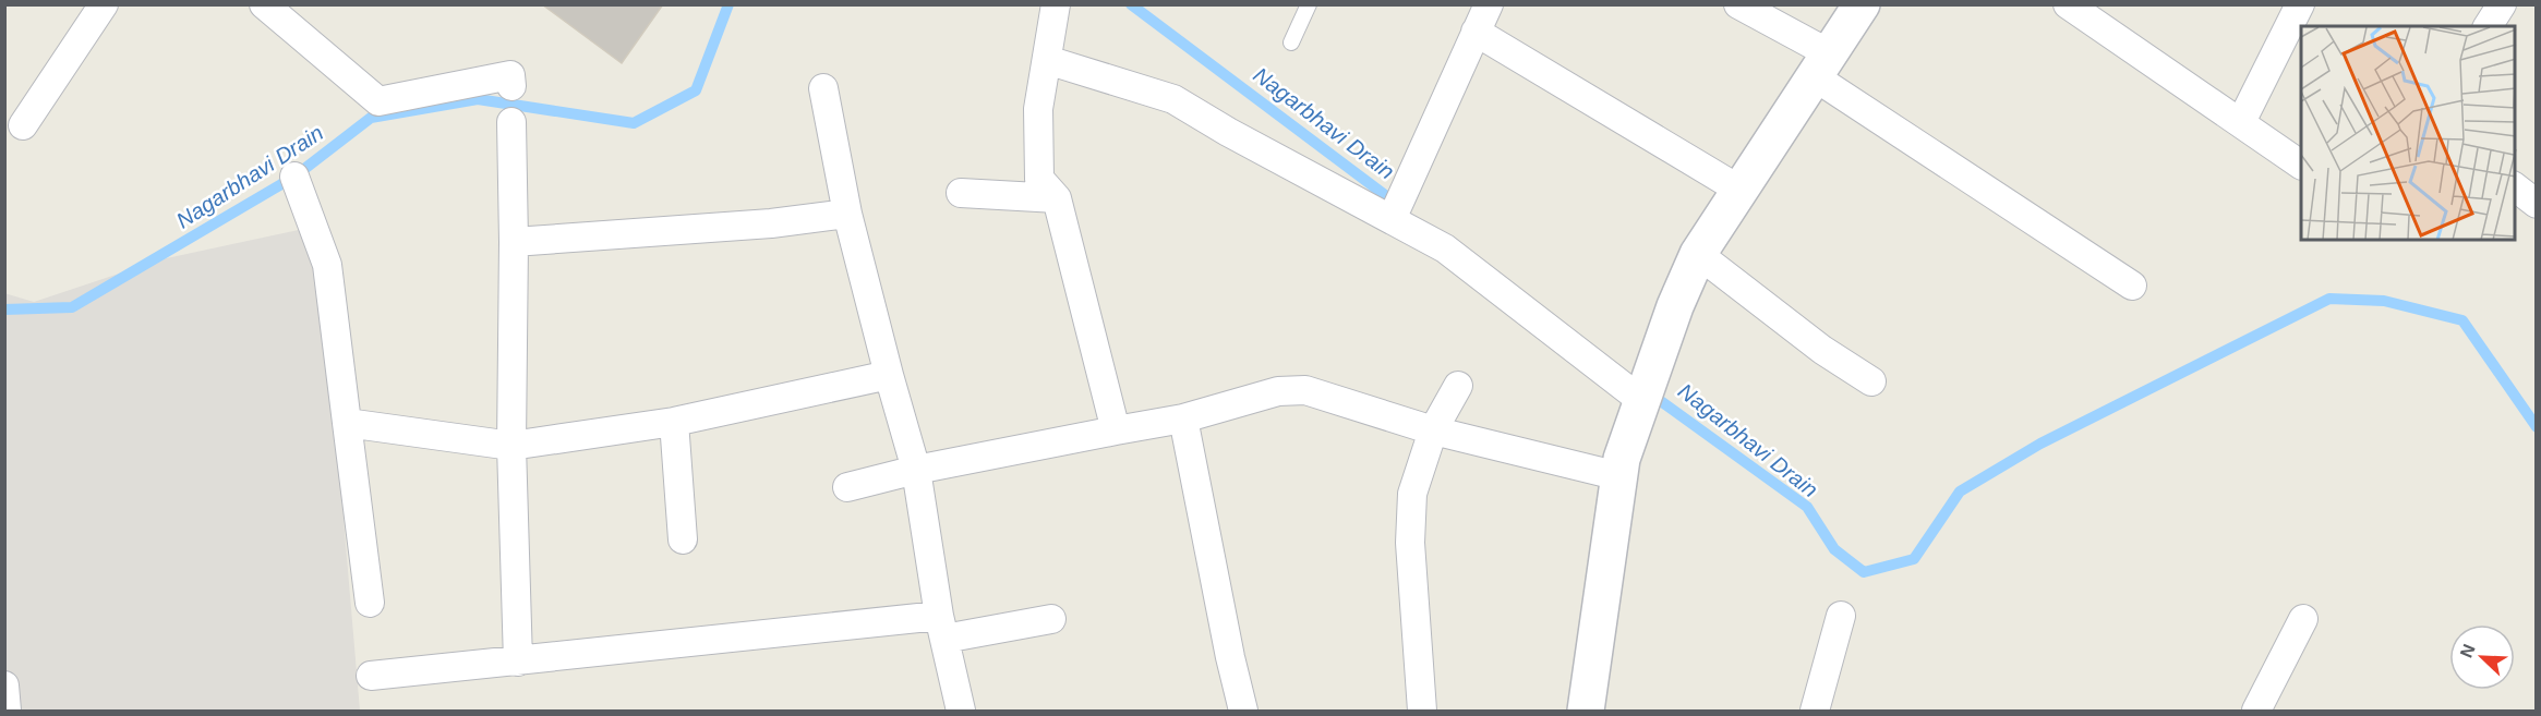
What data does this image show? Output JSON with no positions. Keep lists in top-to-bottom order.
{
  "water": ["Nagarbhavi Drain"],
  "north": "top left"
}
